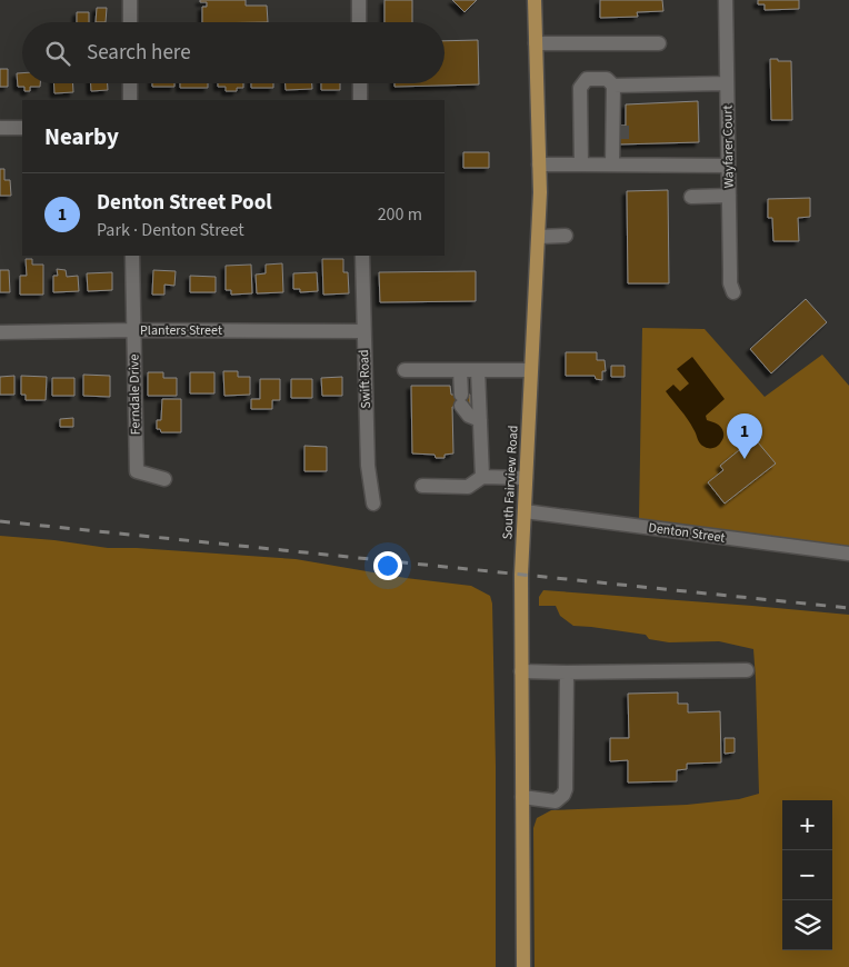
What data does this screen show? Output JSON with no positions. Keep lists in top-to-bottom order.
{
  "streets": {
    "main road": ["South Fairview Road"],
    "street": [
      "Wayfarer Court",
      "Planters Street",
      "Swift Road",
      "Ferndale Drive",
      "Denton Street"
    ]
  },
  "crossings": [
    ["Planters Street", "Swift Road"],
    ["Planters Street", "Ferndale Drive"],
    ["South Fairview Road", "Denton Street"]
  ],
  "page": {
    "search": "Search here",
    "heading": "Nearby",
    "list": [
      {
        "mark": "1",
        "name": "Denton Street Pool",
        "note": "Park · Denton Street",
        "value": "200 m"
      }
    ],
    "pins": "1",
    "map_buttons": ["+", "−"]
  }
}
